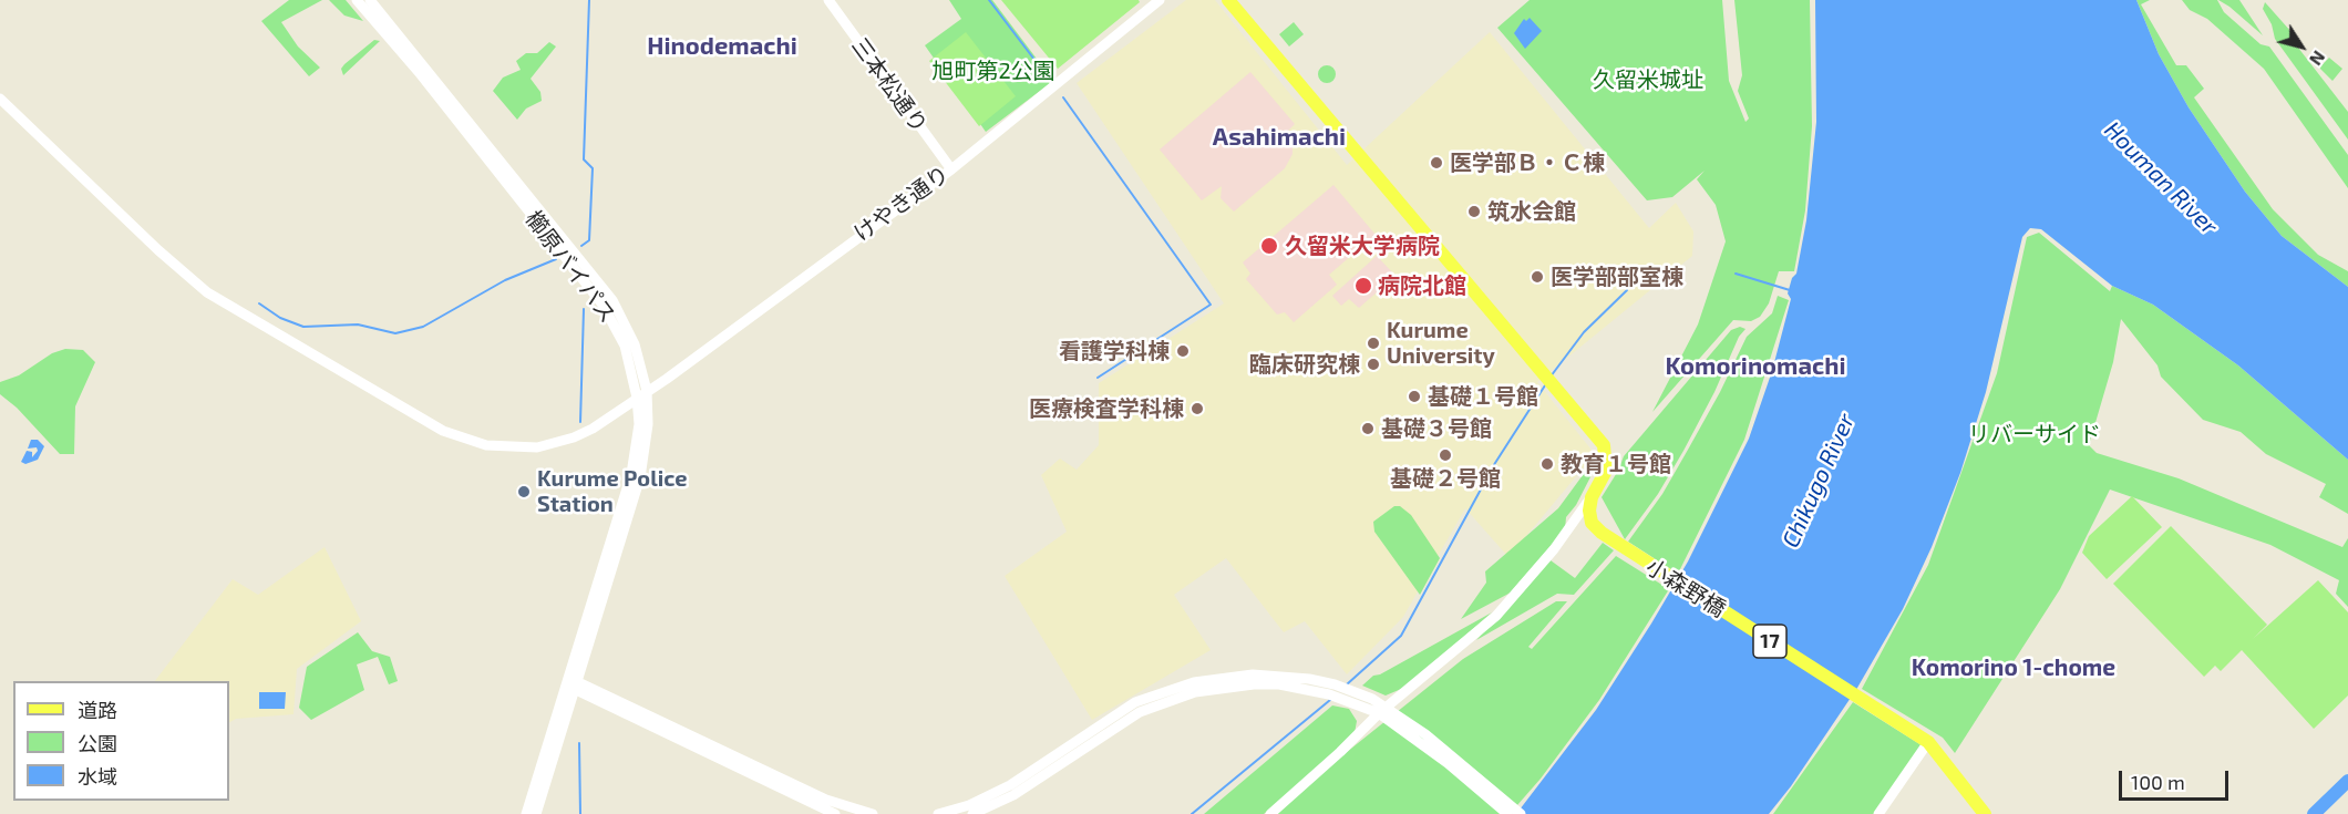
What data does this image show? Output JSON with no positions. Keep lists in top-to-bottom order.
{
  "streets": {
    "main road": ["小森野橋", "17"],
    "street": ["三本松通り", "けやき通り", "櫛原バイパス"]
  },
  "crossings": [
    ["三本松通り", "けやき通り"],
    ["けやき通り", "櫛原バイパス"],
    ["小森野橋", "17"]
  ],
  "districts": [
    "Hinodemachi",
    "Asahimachi",
    "Komorinomachi",
    "Komorino 1-chome"
  ],
  "water": ["Houman River", "Chikugo River"],
  "parks": ["旭町第2公園", "久留米城址", "リバーサイド"],
  "places": [
    "医学部Ｂ・Ｃ棟",
    "筑水会館",
    "久留米大学病院",
    "医学部部室棟",
    "病院北館",
    "Kurume University",
    "看護学科棟",
    "臨床研究棟",
    "基礎１号館",
    "医療検査学科棟",
    "基礎３号館",
    "基礎２号館",
    "教育１号館",
    "Kurume Police Station"
  ],
  "legend": ["道路", "公園", "水域"],
  "scale_bar": "100 m",
  "north": "bottom right"
}
